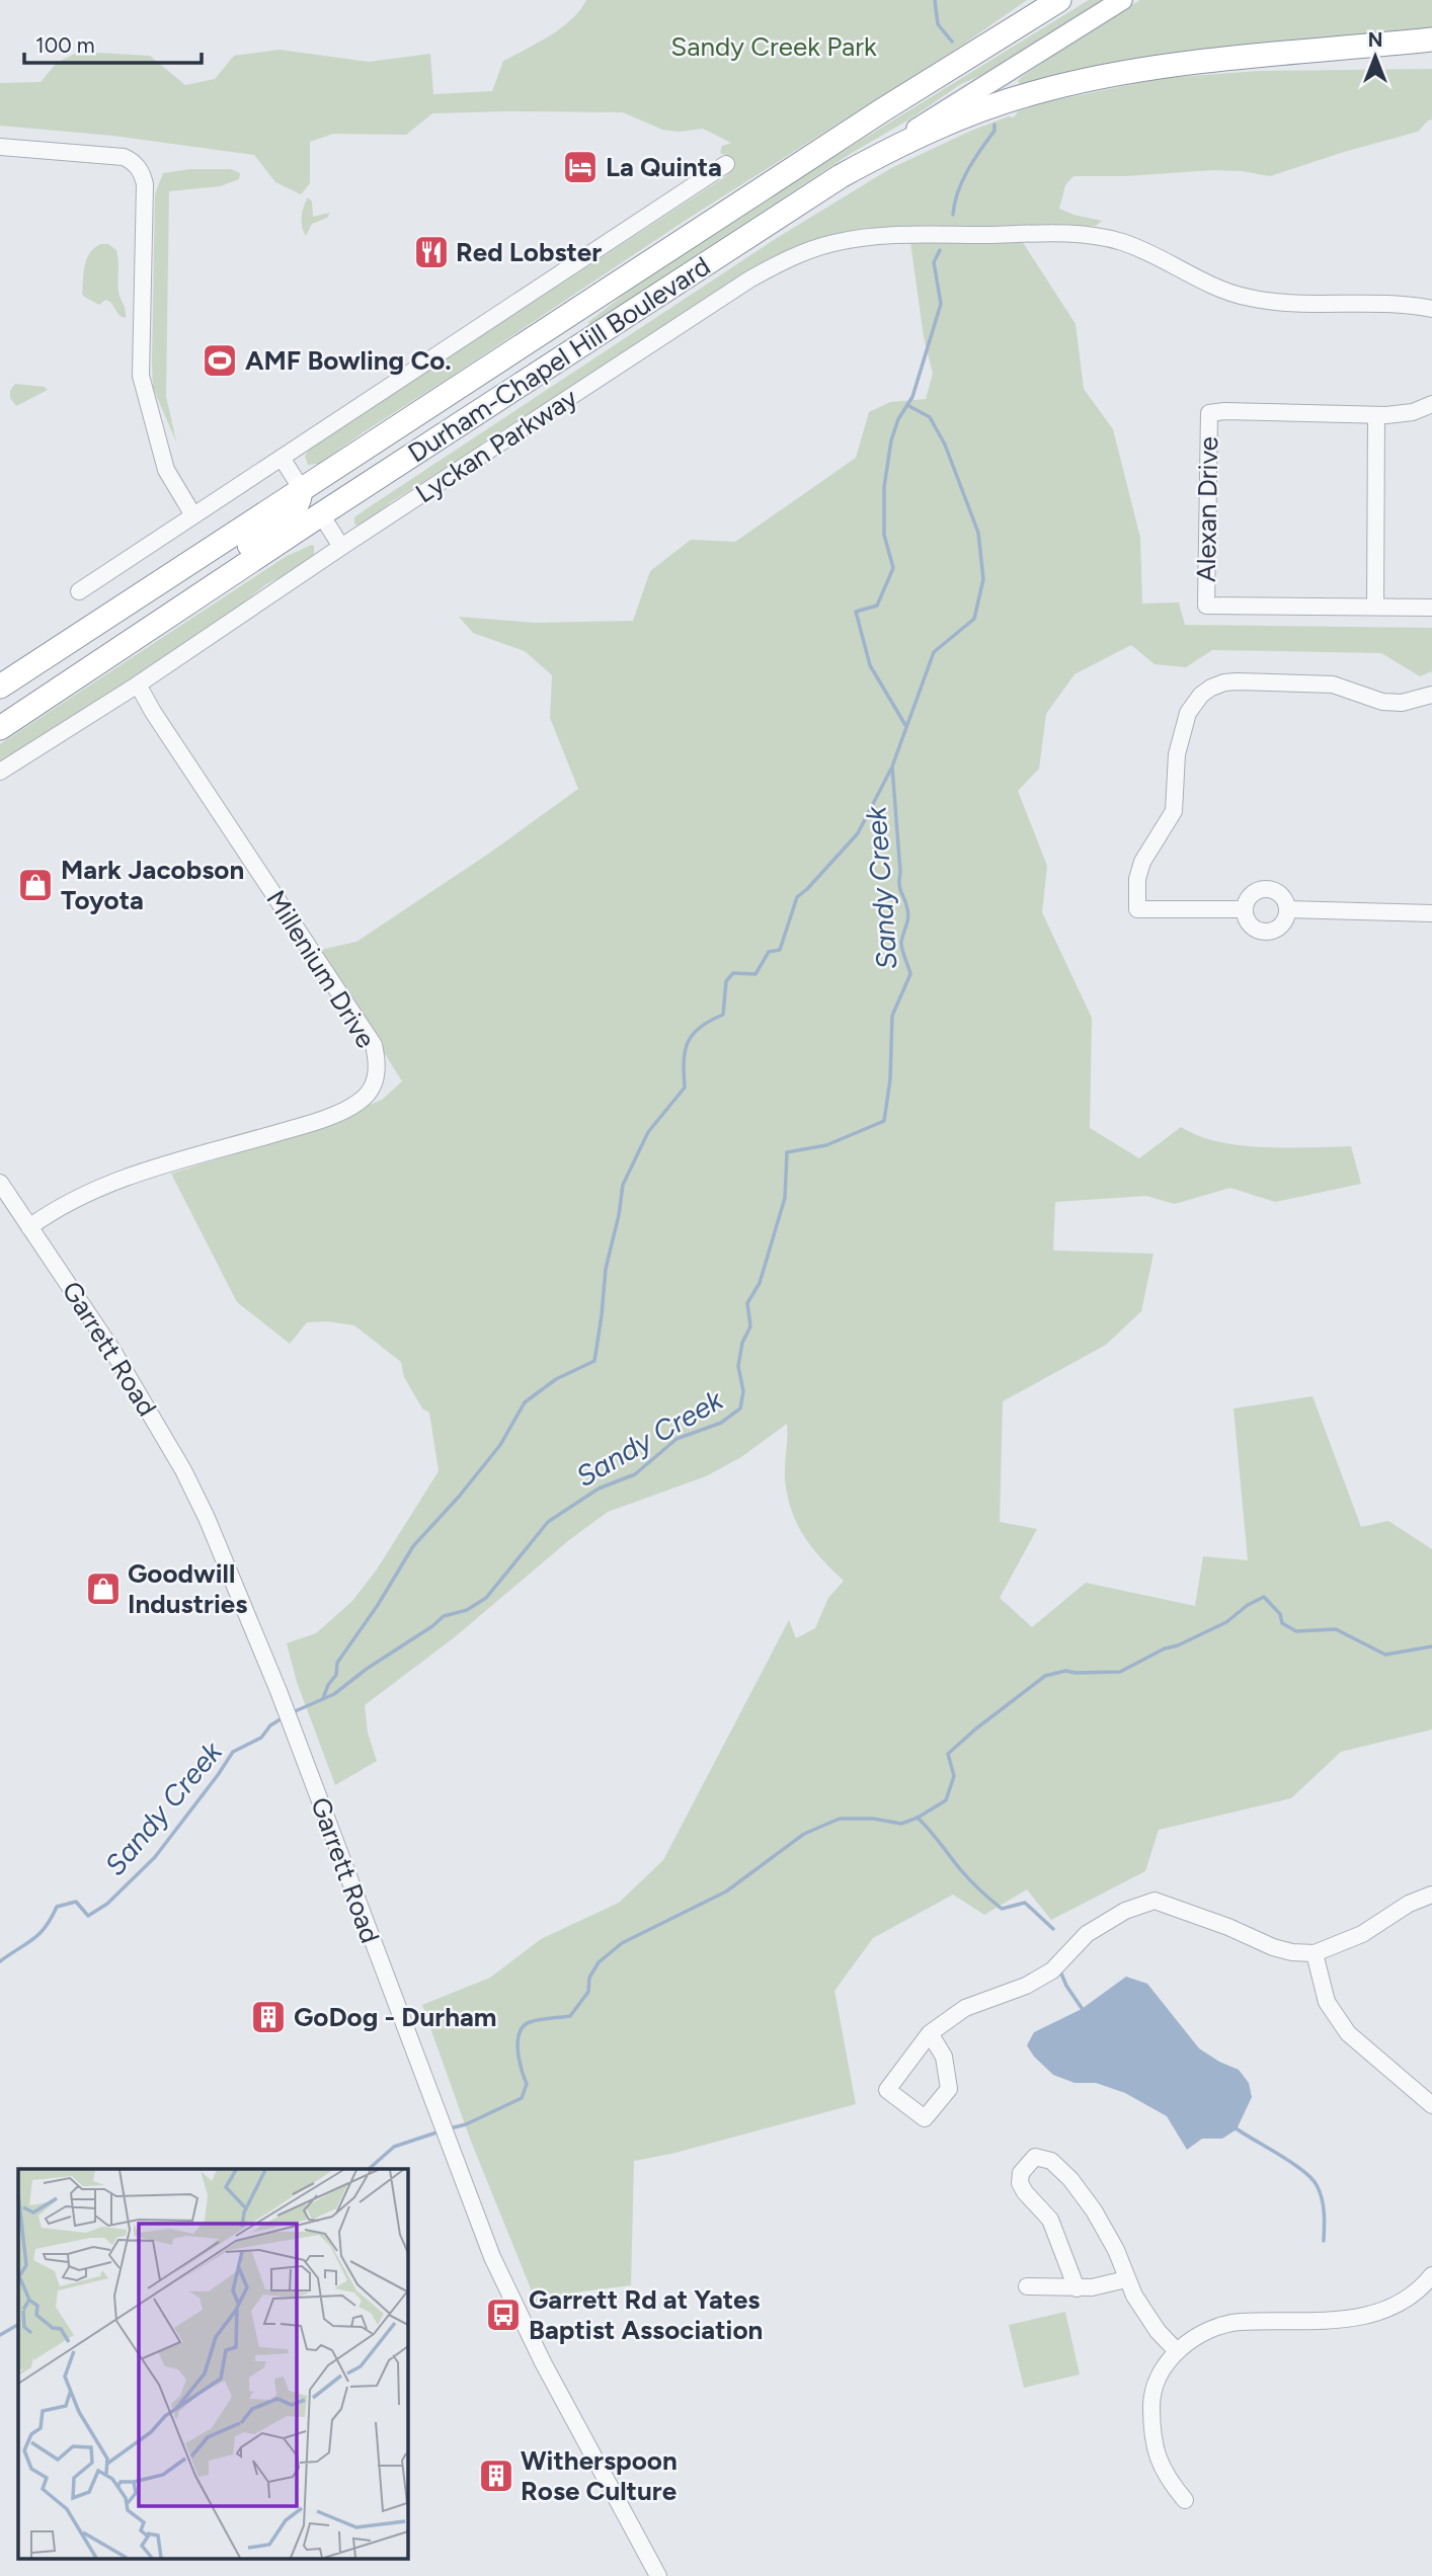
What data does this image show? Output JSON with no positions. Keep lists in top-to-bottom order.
{
  "streets": {
    "highway": ["Durham-Chapel Hill Boulevard"],
    "street": [
      "Lyckan Parkway",
      "Alexan Drive",
      "Millenium Drive",
      "Garrett Road"
    ]
  },
  "crossings": [
    ["Lyckan Parkway", "Millenium Drive"],
    ["Millenium Drive", "Garrett Road"]
  ],
  "water": ["Sandy Creek"],
  "parks": ["Sandy Creek Park"],
  "places": {
    "hotel": ["La Quinta"],
    "restaurant": ["Red Lobster"],
    "sports": ["AMF Bowling Co."],
    "shop": ["Mark Jacobson Toyota", "Goodwill Industries"],
    "building": ["GoDog - Durham", "Witherspoon Rose Culture"],
    "bus stop": ["Garrett Rd at Yates Baptist Association"]
  },
  "scale_bar": "100 m",
  "north": "top"
}
